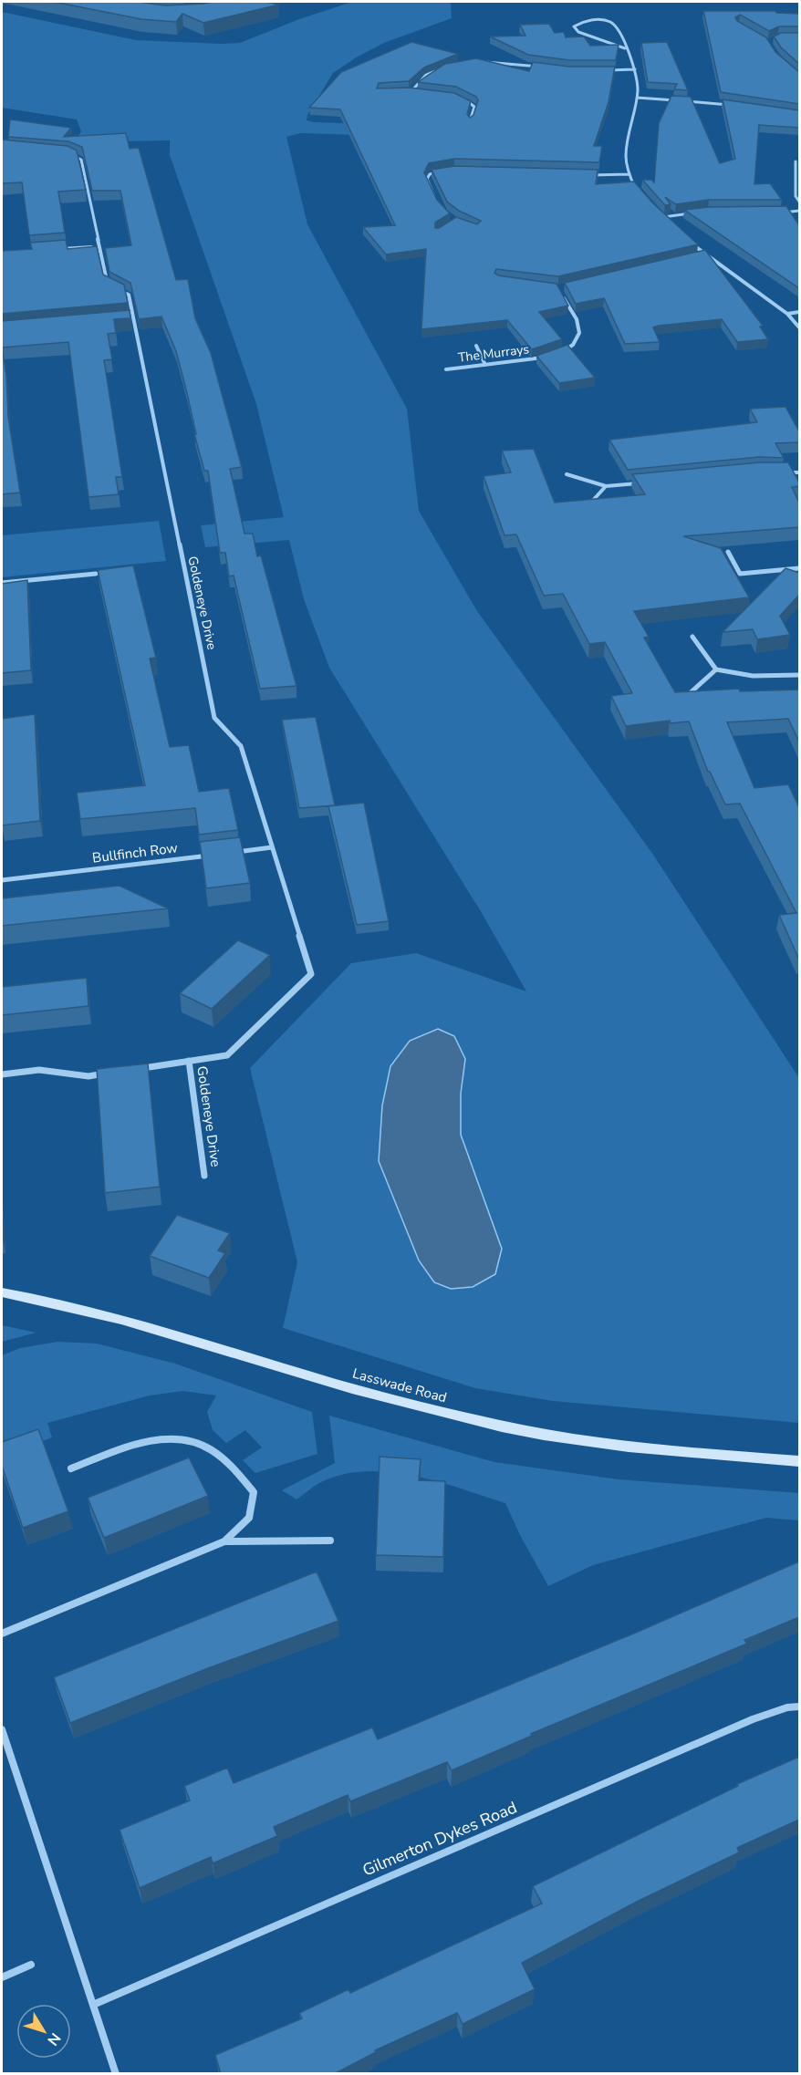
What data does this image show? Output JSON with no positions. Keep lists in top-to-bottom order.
{
  "streets": {
    "street": [
      "The Murrays",
      "Goldeneye Drive",
      "Bullfinch Row",
      "Lasswade Road",
      "Gilmerton Dykes Road"
    ]
  },
  "north": "bottom right"
}
